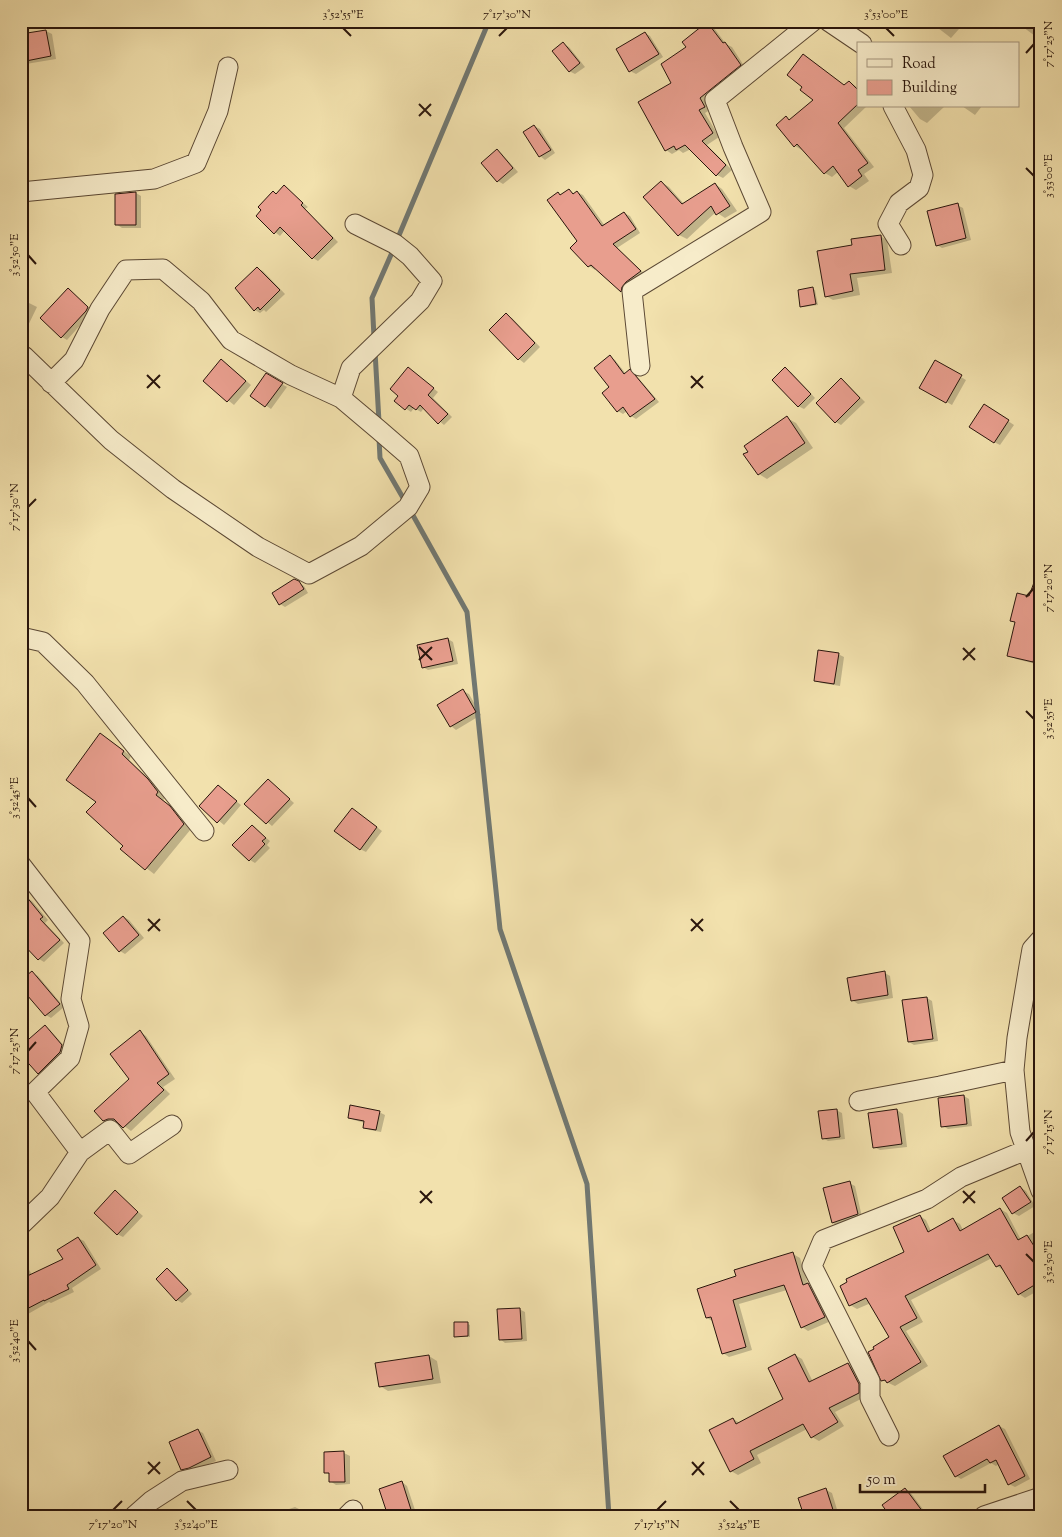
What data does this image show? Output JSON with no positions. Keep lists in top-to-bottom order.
{
  "legend": ["Road", "Building"],
  "scale_bar": "50 m",
  "coordinates": [
    "3°52'55\"E",
    "7°17'30\"N",
    "3°53'00\"E",
    "7°17'25\"N",
    "3°52'50\"E",
    "7°17'20\"N",
    "3°52'45\"E",
    "7°17'15\"N",
    "3°52'40\"E"
  ]
}
